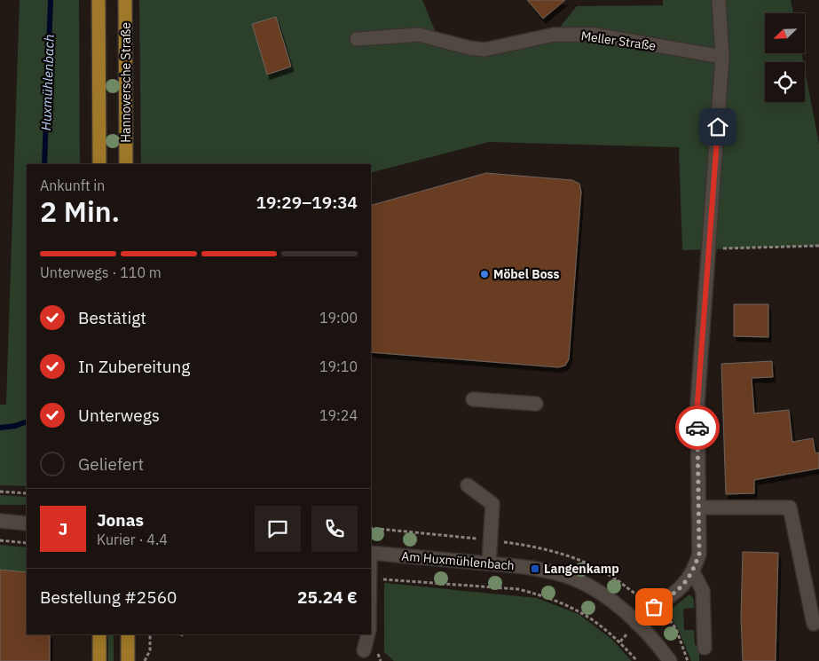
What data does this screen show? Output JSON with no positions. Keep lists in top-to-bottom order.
{
  "streets": {
    "main road": ["Hannoversche Straße"],
    "street": ["Meller Straße", "Am Huxmühlenbach"]
  },
  "water": ["Huxmühlenbach"],
  "places": {
    "other": ["Möbel Boss"],
    "transit": ["Langenkamp"]
  },
  "north": "bottom left",
  "page": {
    "heading": ["2 Min.", "Ankunft in", "19:29–19:34"],
    "panel": [
      "Jonas",
      "Kurier · 4.4",
      "Bestellung #2560",
      "25.24 €"
    ],
    "bar": "Unterwegs · 110 m",
    "list": [
      ["Bestätigt", "19:00"],
      ["In Zubereitung", "19:10"],
      ["Unterwegs", "19:24"],
      "Geliefert"
    ],
    "round": "J"
  }
}
